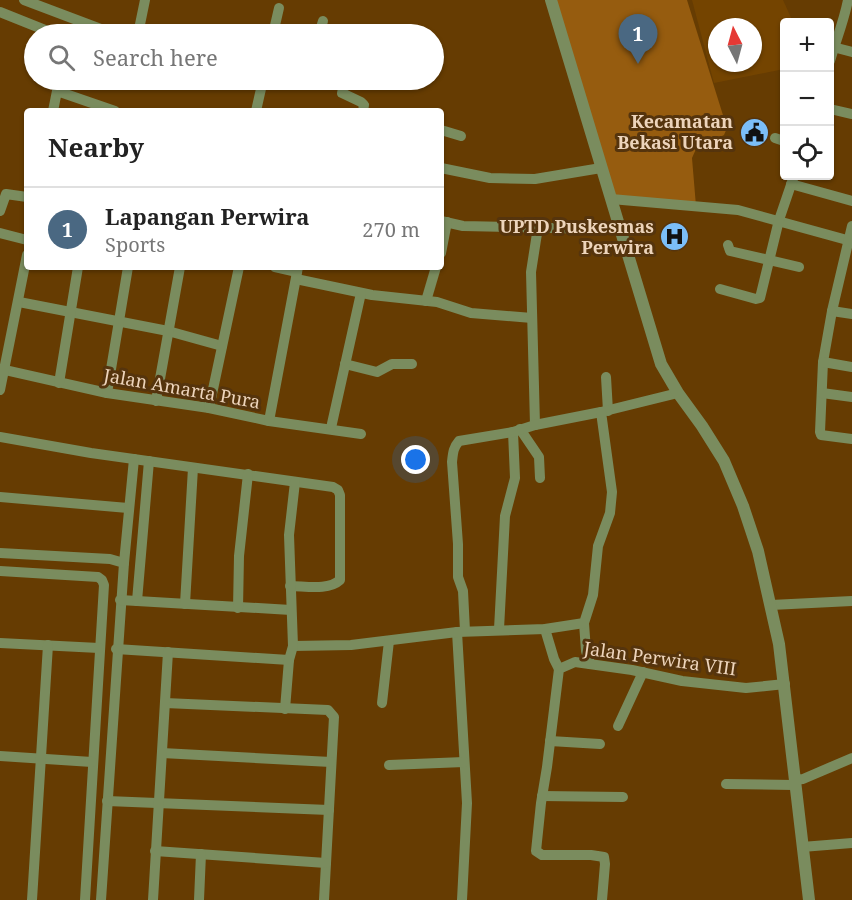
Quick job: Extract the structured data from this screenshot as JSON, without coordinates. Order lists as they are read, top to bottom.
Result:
{
  "streets": {
    "street": ["Jalan Amarta Pura", "Jalan Perwira VIII"]
  },
  "places": {
    "public building": ["Kecamatan Bekasi Utara"],
    "hospital": ["UPTD Puskesmas Perwira"]
  },
  "north": "top",
  "page": {
    "pins": "1",
    "map_buttons": ["+", "−"],
    "search": "Search here",
    "heading": "Nearby",
    "list": [
      {
        "mark": "1",
        "name": "Lapangan Perwira",
        "note": "Sports",
        "value": "270 m"
      }
    ]
  }
}
